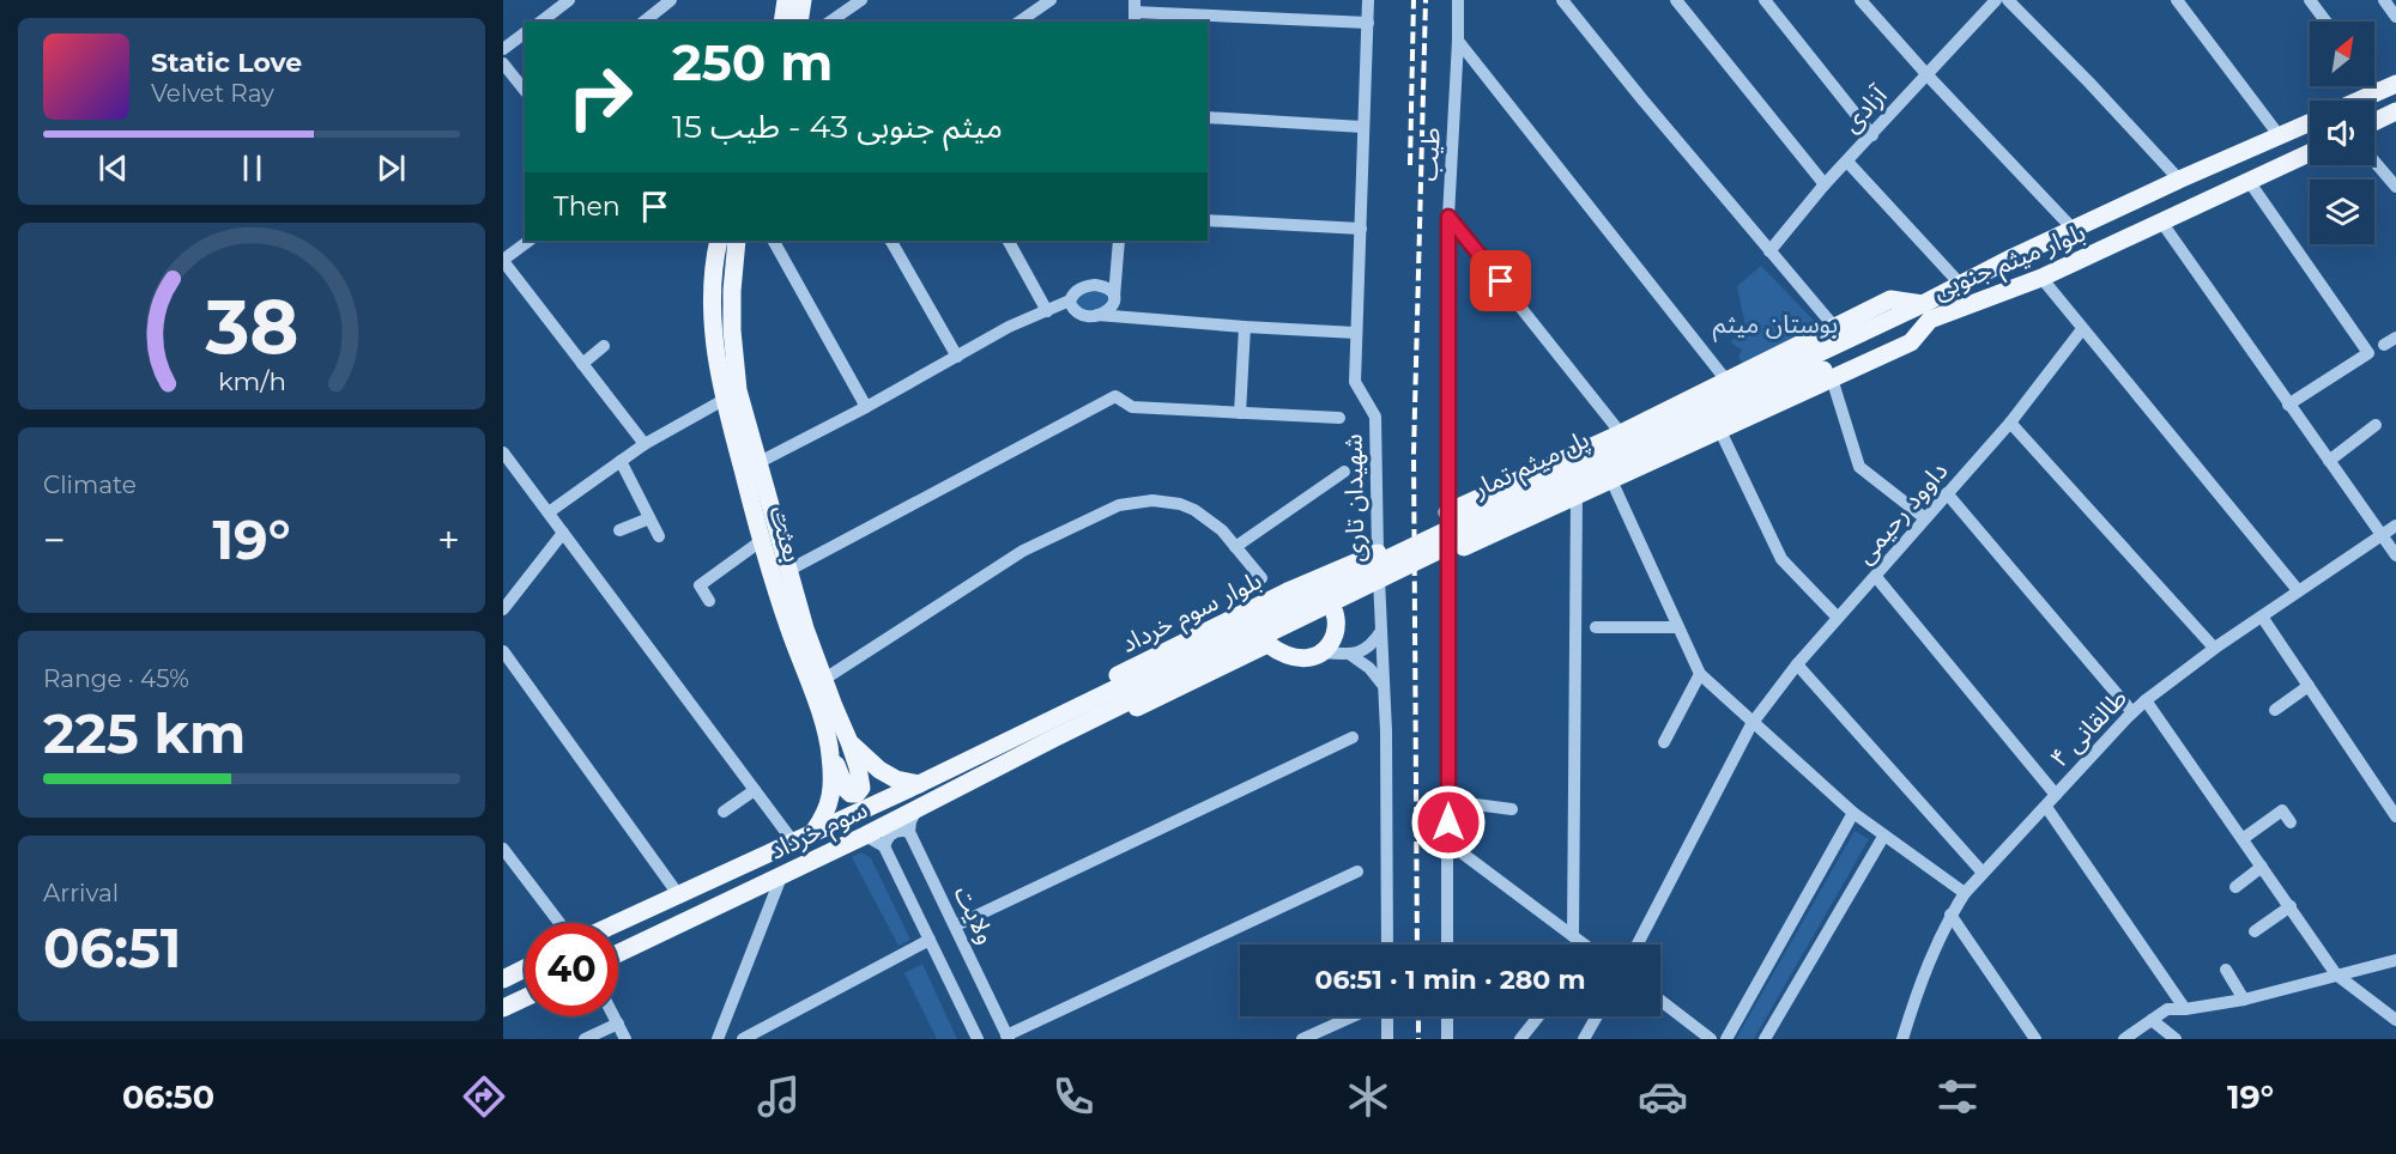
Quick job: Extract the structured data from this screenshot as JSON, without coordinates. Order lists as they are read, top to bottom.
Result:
{
  "streets": {
    "main road": [
      "بلوار میثم جنوبی",
      "پل میثم تمار",
      "بعثت",
      "بلوار سوم خرداد",
      "سوم خرداد"
    ],
    "street": [
      "آزادی",
      "طیب",
      "شهیدان تاری",
      "داوود رحیمی",
      "طالقانی ۴",
      "ولایت"
    ]
  },
  "crossings": [
    ["طیب", "بلوار میثم جنوبی"],
    ["بلوار میثم جنوبی", "پل میثم تمار"],
    ["پل میثم تمار", "بلوار سوم خرداد"],
    ["پل میثم تمار", "سوم خرداد"],
    ["شهیدان تاری", "بلوار سوم خرداد"],
    ["بعثت", "بلوار سوم خرداد"],
    ["بعثت", "سوم خرداد"],
    ["بلوار سوم خرداد", "سوم خرداد"]
  ],
  "parks": ["بوستان میثم"],
  "north": "top right",
  "page": {
    "turn": ["250 m", "میثم جنوبی 43 - طیب 15"],
    "song": ["Static Love", "Velvet Ray"],
    "then": "Then",
    "tile": [
      "Climate",
      ["Range · 45%", "225 km"],
      ["Arrival", "06:51"]
    ],
    "heat": ["−", "19°", "+"],
    "limit": "40",
    "trip": "06:51 · 1 min · 280 m",
    "tabs": ["06:50", "19°"],
    "gauge": ["38", "km/h"]
  }
}
